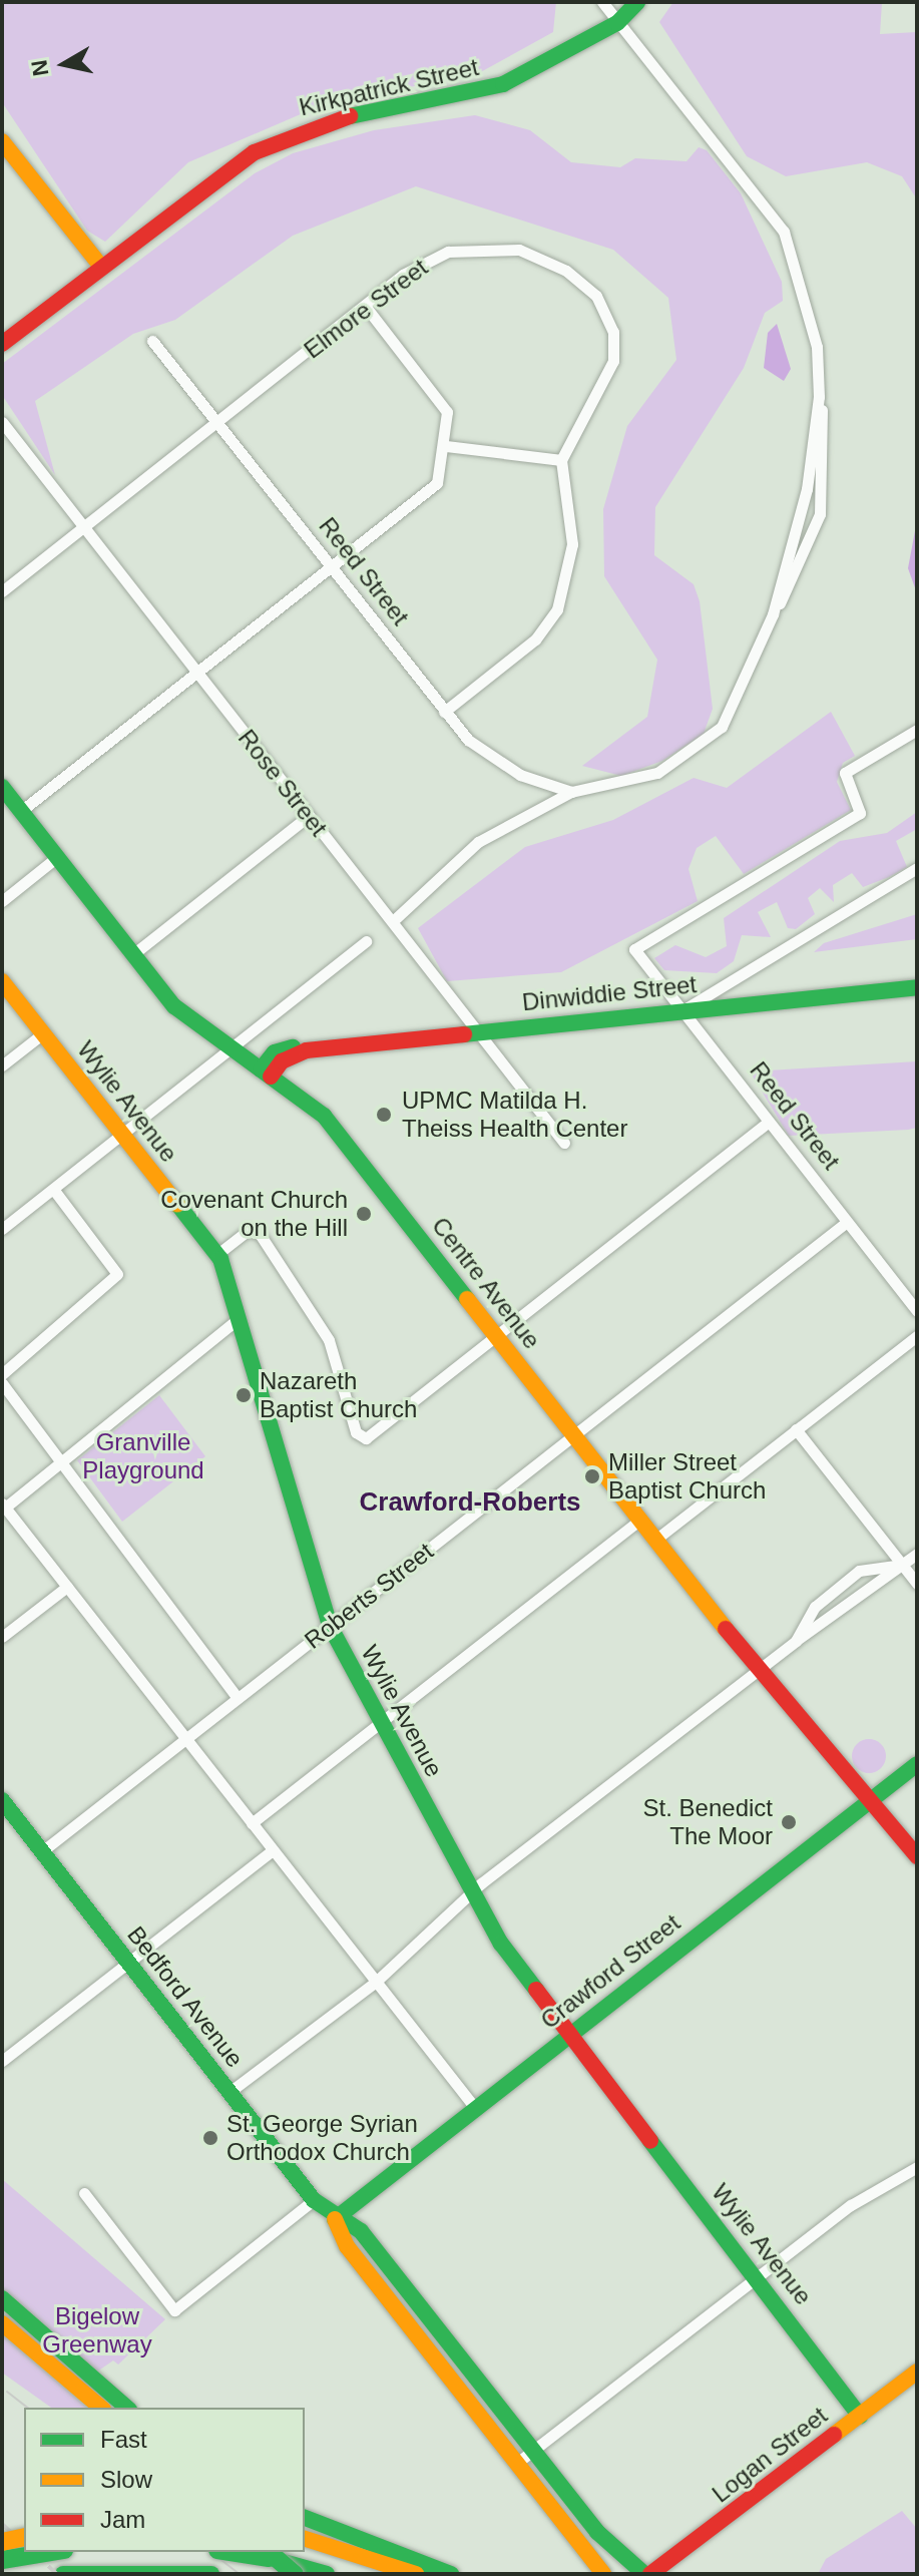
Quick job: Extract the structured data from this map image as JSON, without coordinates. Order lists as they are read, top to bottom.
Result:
{
  "streets": {
    "main road": [
      "Kirkpatrick Street",
      "Dinwiddie Street",
      "Wylie Avenue",
      "Centre Avenue",
      "Crawford Street",
      "Bedford Avenue",
      "Logan Street"
    ],
    "street": [
      "Elmore Street",
      "Reed Street",
      "Rose Street",
      "Roberts Street"
    ]
  },
  "crossings": [
    ["Elmore Street", "Reed Street"],
    ["Elmore Street", "Rose Street"],
    ["Reed Street", "Dinwiddie Street"],
    ["Reed Street", "Roberts Street"],
    ["Rose Street", "Dinwiddie Street"],
    ["Dinwiddie Street", "Centre Avenue"],
    ["Wylie Avenue", "Roberts Street"],
    ["Wylie Avenue", "Crawford Street"],
    ["Wylie Avenue", "Logan Street"],
    ["Centre Avenue", "Roberts Street"],
    ["Centre Avenue", "Crawford Street"],
    ["Roberts Street", "Bedford Avenue"],
    ["Crawford Street", "Bedford Avenue"]
  ],
  "districts": ["Crawford-Roberts"],
  "parks": ["Granville Playground", "Bigelow Greenway"],
  "places": [
    "UPMC Matilda H. Theiss Health Center",
    "Covenant Church on the Hill",
    "Nazareth Baptist Church",
    "Miller Street Baptist Church",
    "St. Benedict The Moor",
    "St. George Syrian Orthodox Church"
  ],
  "legend": ["Fast", "Slow", "Jam"],
  "north": "left"
}
